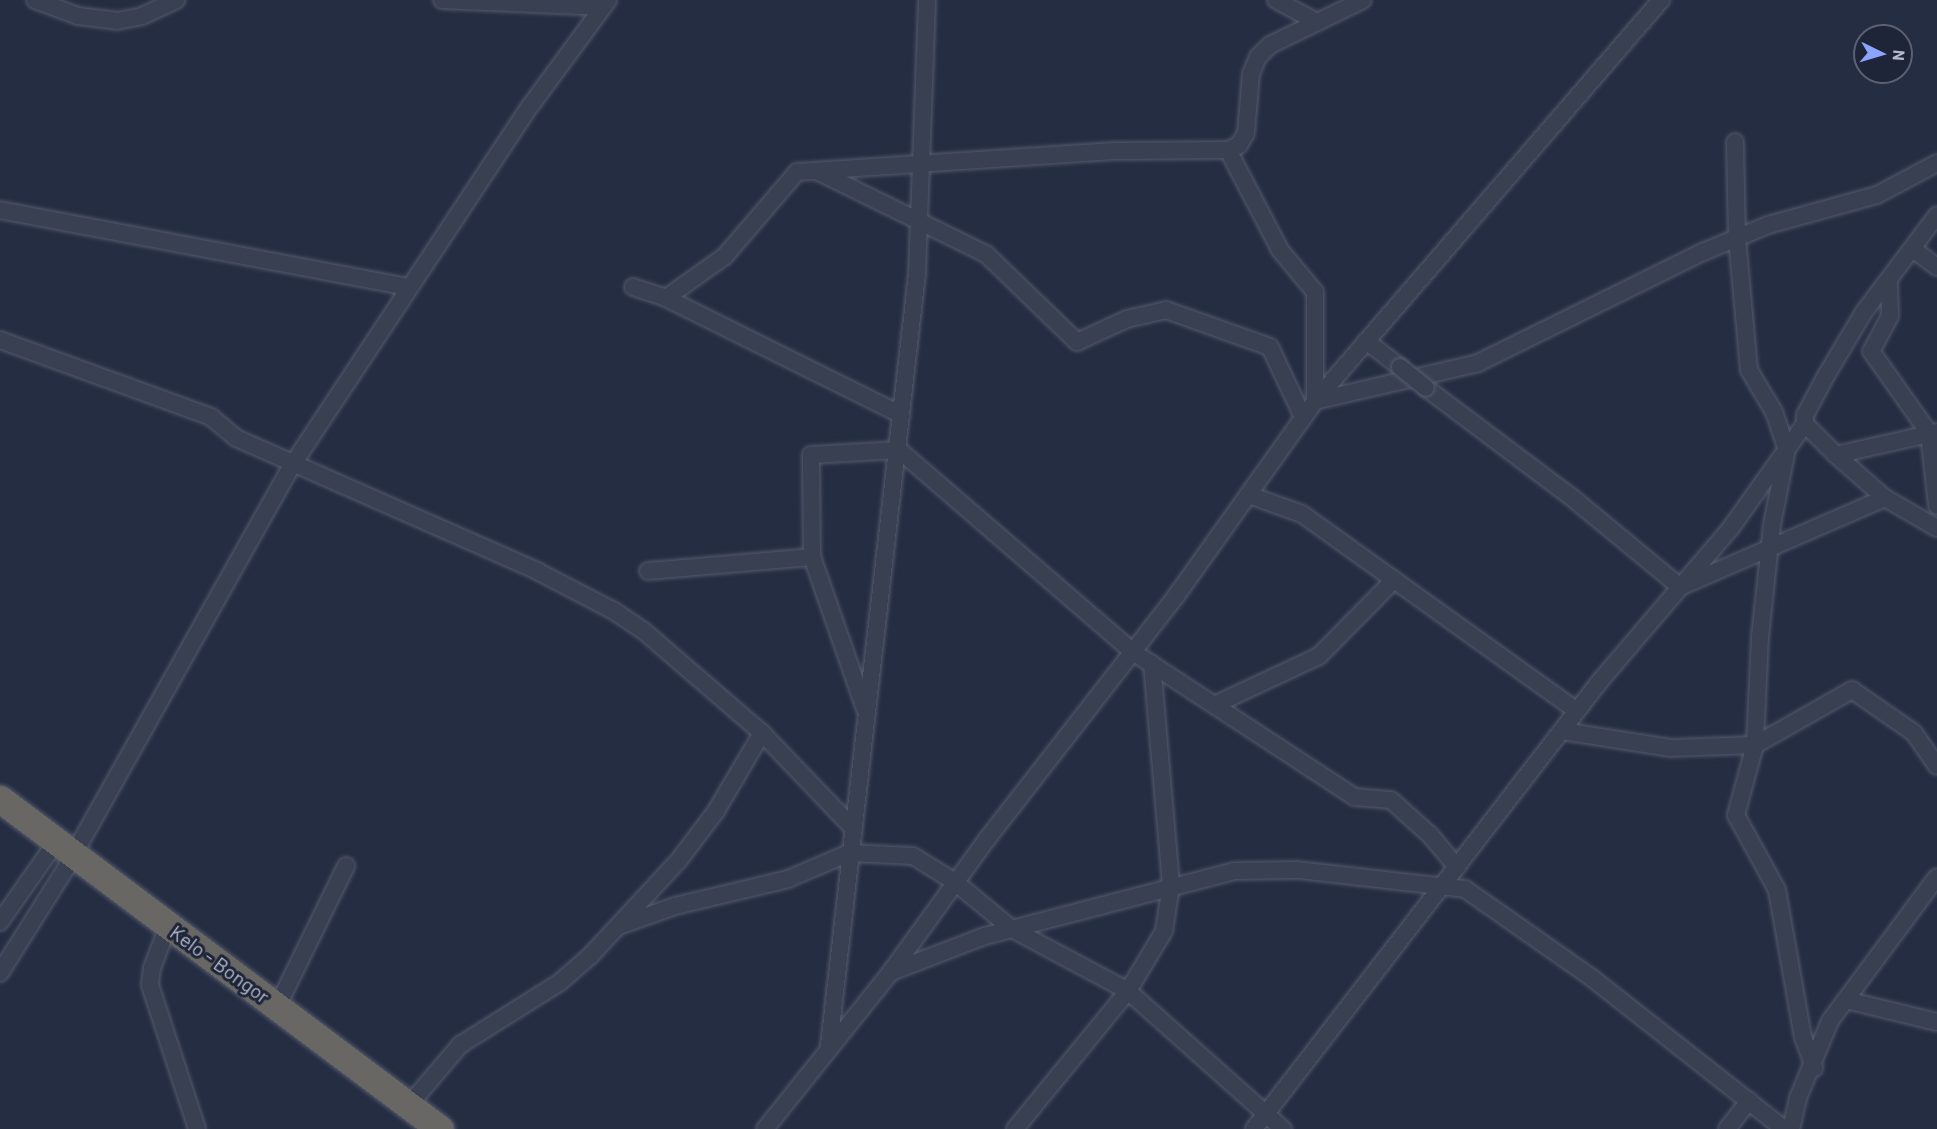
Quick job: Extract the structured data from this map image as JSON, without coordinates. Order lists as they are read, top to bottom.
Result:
{
  "streets": {
    "highway": ["Kelo - Bongor"]
  },
  "north": "right"
}
